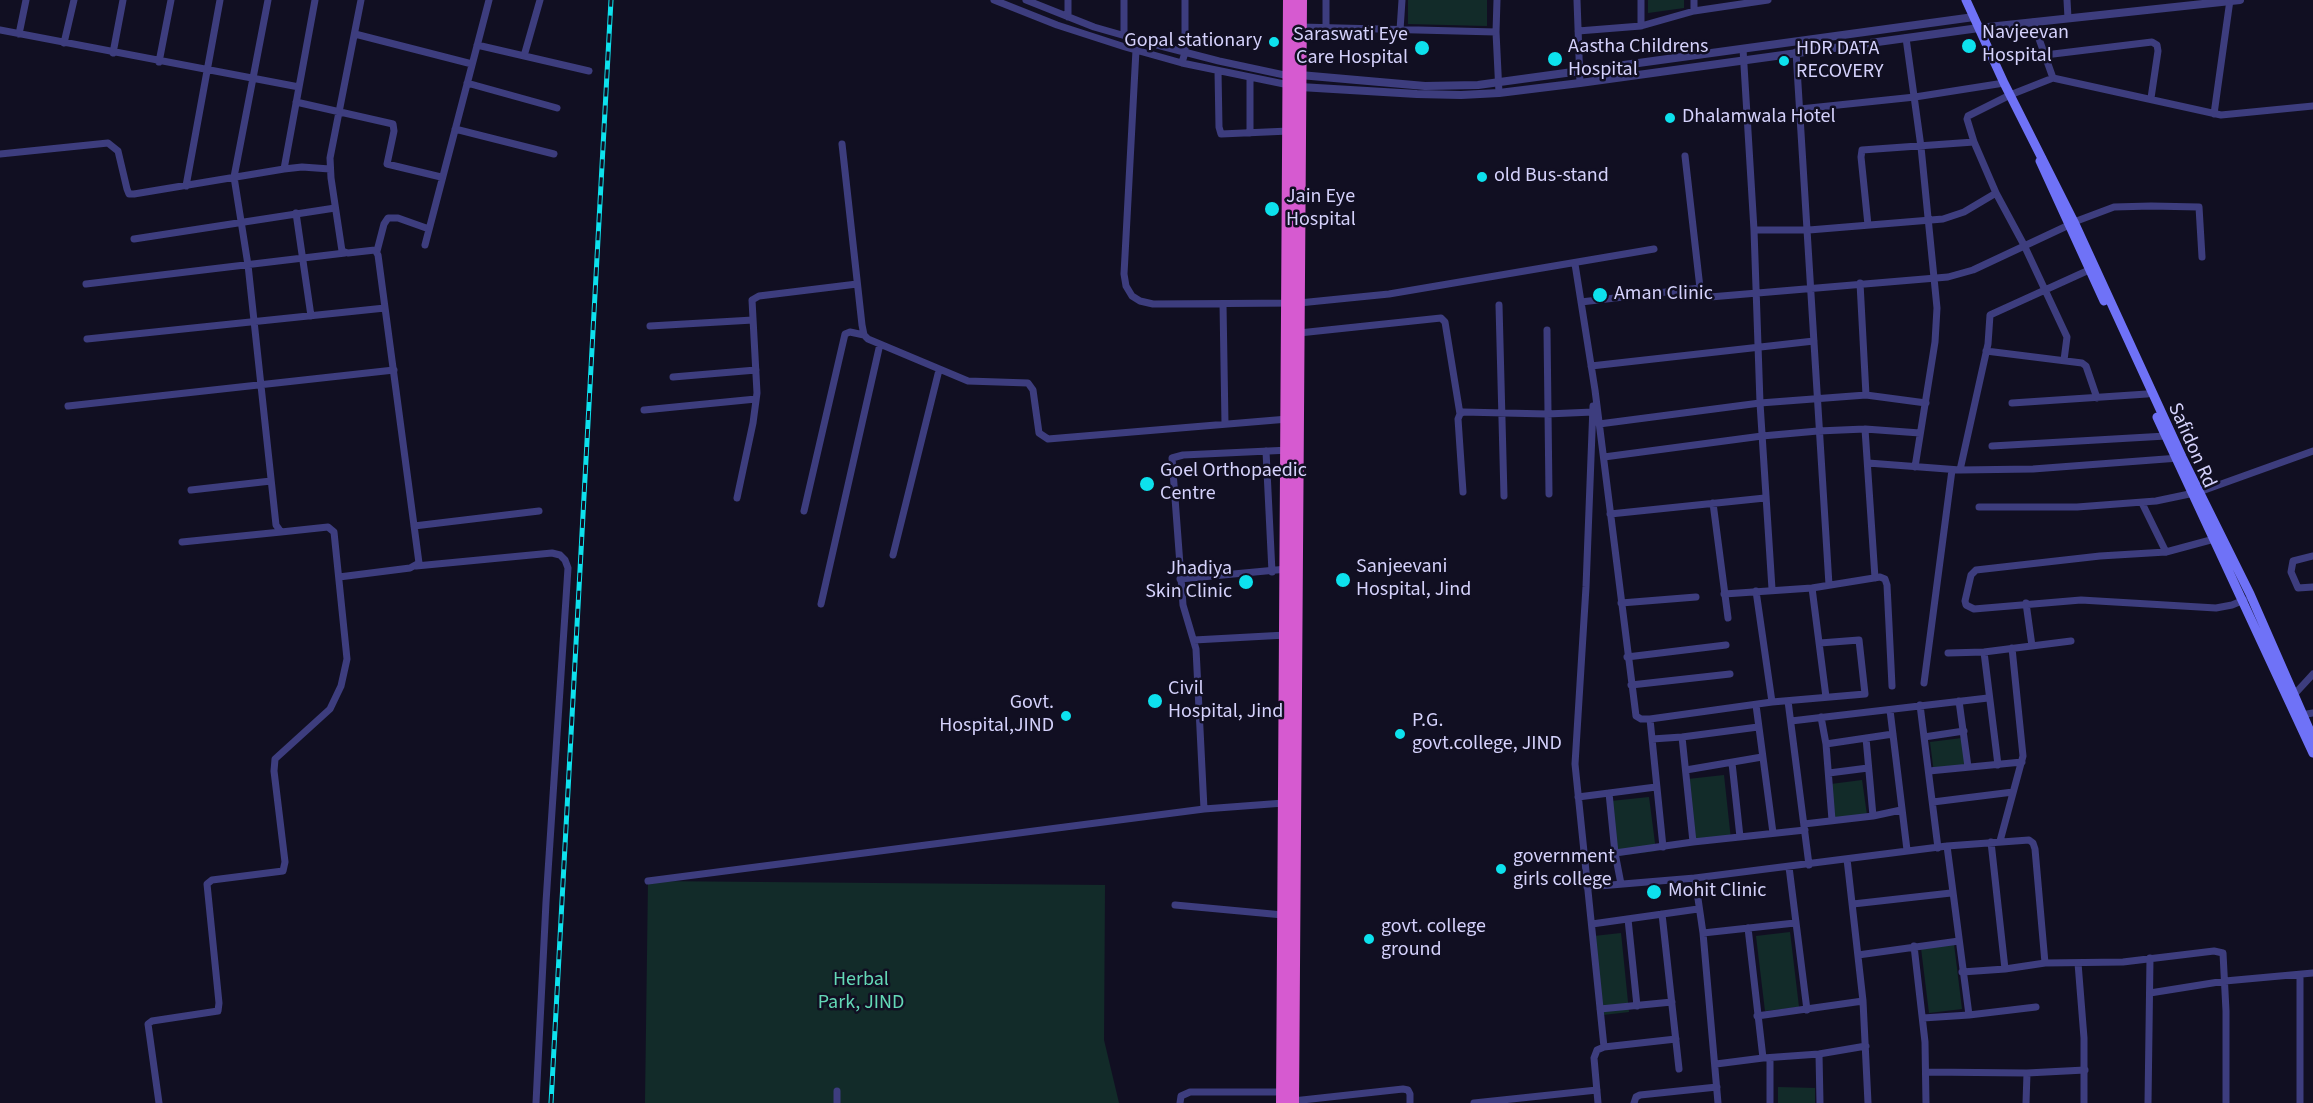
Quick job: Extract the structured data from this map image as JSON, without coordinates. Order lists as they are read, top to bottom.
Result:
{
  "streets": {
    "main road": ["Safidon Rd"]
  },
  "parks": ["Herbal Park, JIND"],
  "places": [
    "Gopal stationary",
    "Navjeevan Hospital",
    "Saraswati Eye Care Hospital",
    "Aastha Childrens Hospital",
    "HDR DATA RECOVERY",
    "Dhalamwala Hotel",
    "old Bus-stand",
    "Jain Eye Hospital",
    "Aman Clinic",
    "Goel Orthopaedic Centre",
    "Sanjeevani Hospital, Jind",
    "Jhadiya Skin Clinic",
    "Civil Hospital, Jind",
    "Govt. Hospital,JIND",
    "P.G. govt.college, JIND",
    "government girls college",
    "Mohit Clinic",
    "govt. college ground"
  ]
}
